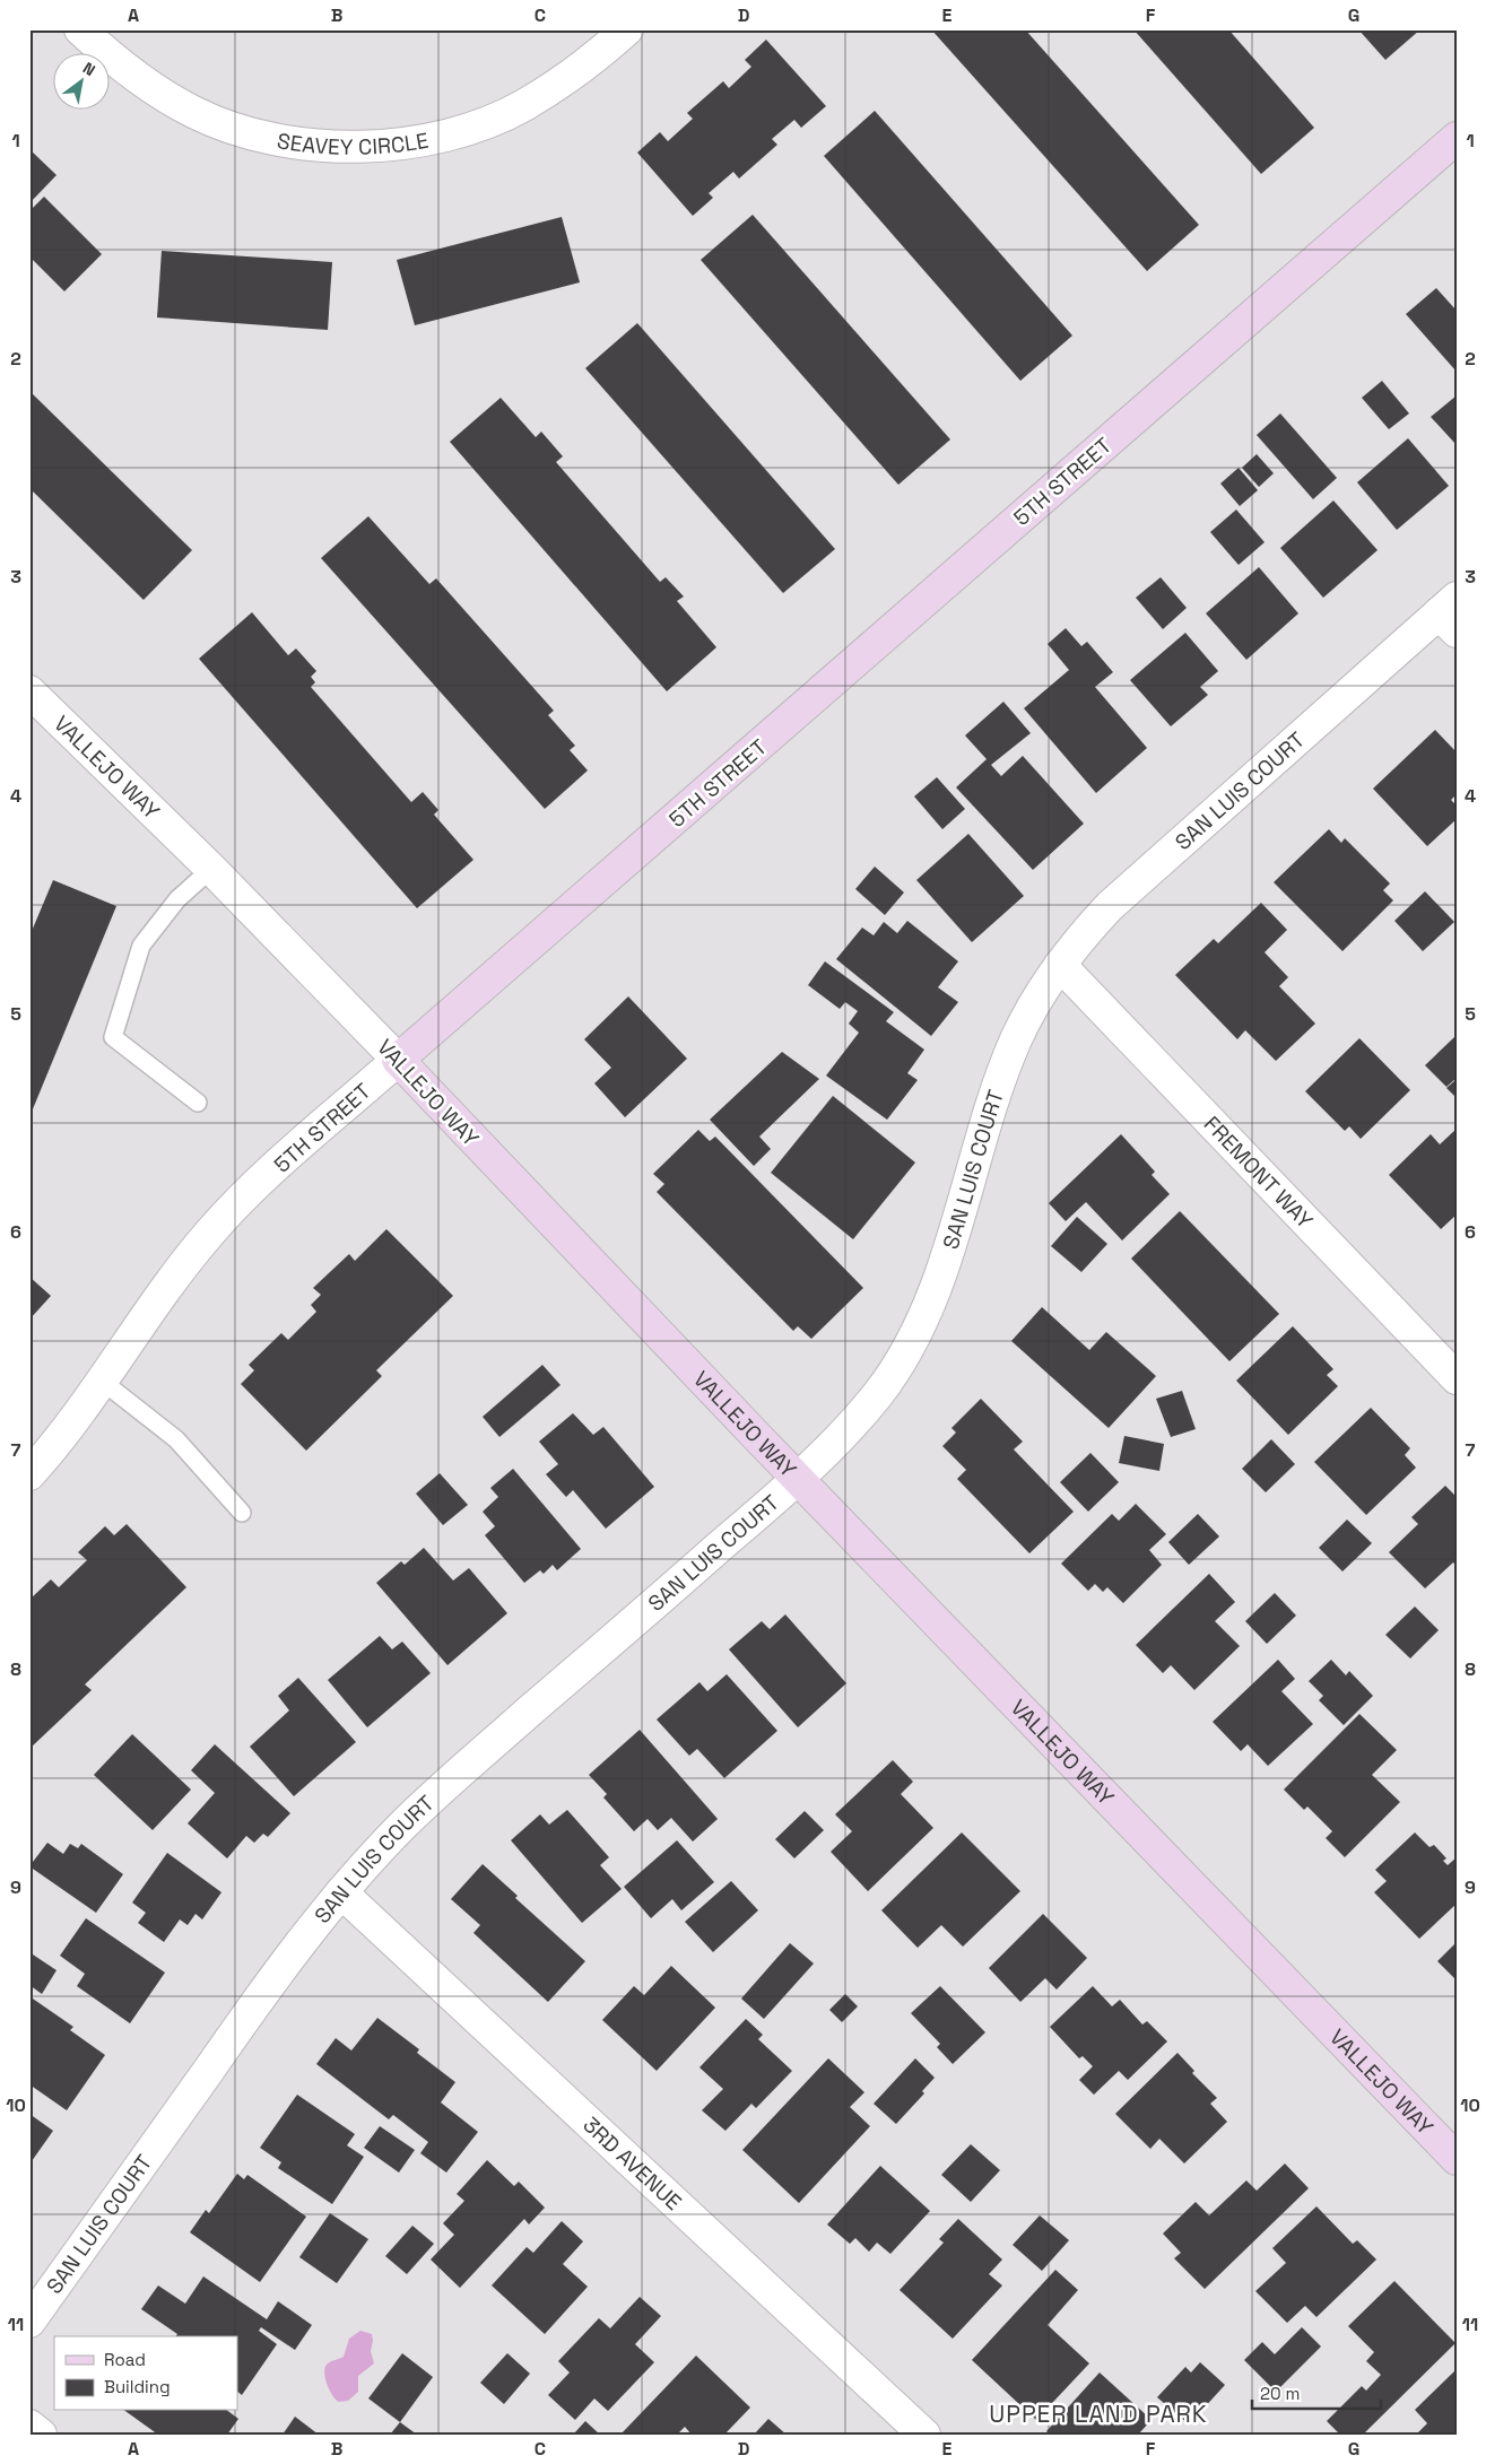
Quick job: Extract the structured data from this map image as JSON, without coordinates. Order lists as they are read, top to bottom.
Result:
{
  "streets": {
    "street": [
      "SEAVEY CIRCLE",
      "5TH STREET",
      "VALLEJO WAY",
      "SAN LUIS COURT",
      "FREMONT WAY",
      "3RD AVENUE"
    ]
  },
  "crossings": [
    ["5TH STREET", "VALLEJO WAY"],
    ["VALLEJO WAY", "SAN LUIS COURT"],
    ["SAN LUIS COURT", "FREMONT WAY"],
    ["SAN LUIS COURT", "3RD AVENUE"]
  ],
  "districts": ["UPPER LAND PARK"],
  "legend": ["Road", "Building"],
  "scale_bar": "20 m",
  "north": "top right",
  "grid": {
    "columns": [
      "A",
      "B",
      "C",
      "D",
      "E",
      "F",
      "G"
    ],
    "rows": [
      "1",
      "2",
      "3",
      "4",
      "5",
      "6",
      "7",
      "8",
      "9",
      "10",
      "11"
    ]
  }
}
